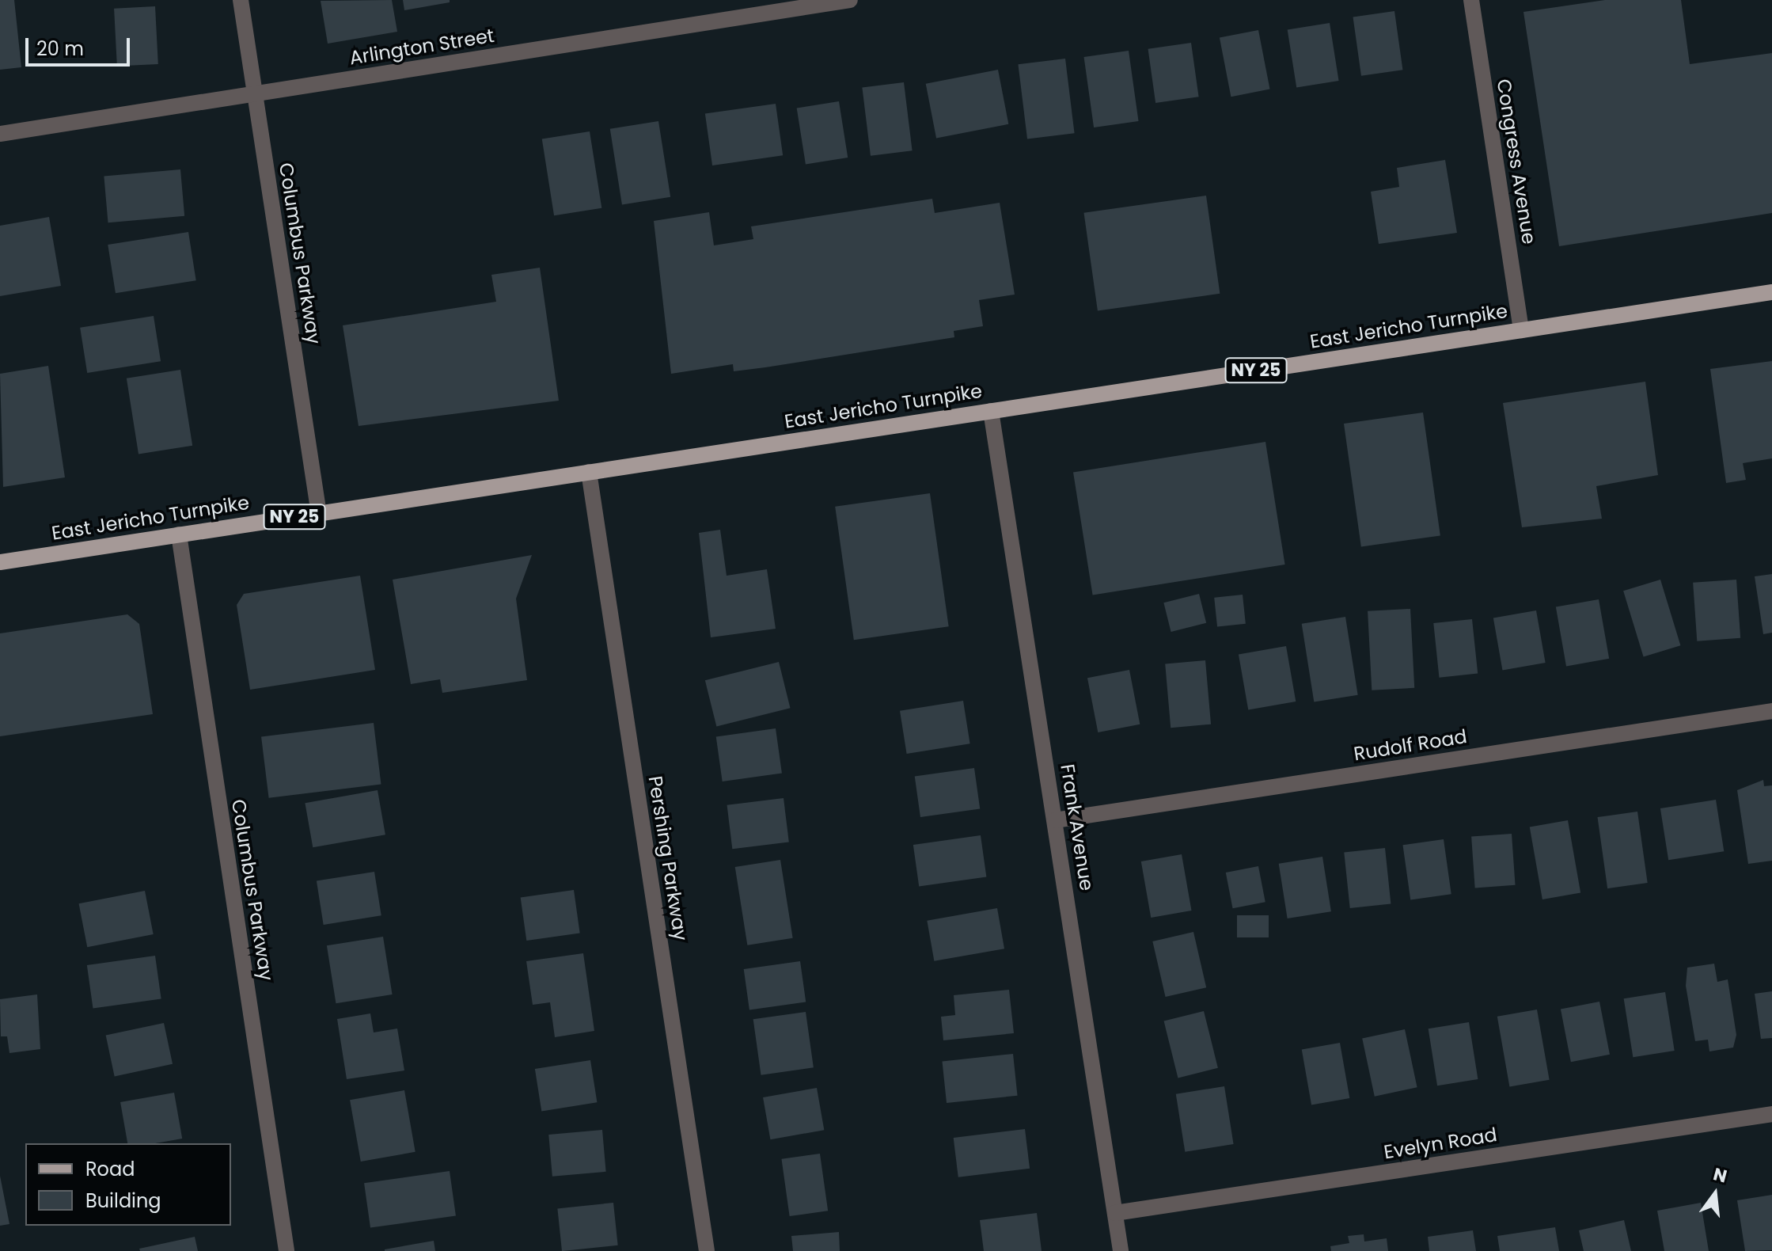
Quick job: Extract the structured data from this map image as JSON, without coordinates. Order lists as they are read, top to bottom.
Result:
{
  "streets": {
    "main road": ["East Jericho Turnpike", "NY 25"],
    "street": [
      "Arlington Street",
      "Congress Avenue",
      "Columbus Parkway",
      "Rudolf Road",
      "Frank Avenue",
      "Pershing Parkway",
      "Evelyn Road"
    ]
  },
  "crossings": [
    ["Arlington Street", "Columbus Parkway"],
    ["Congress Avenue", "East Jericho Turnpike"],
    ["Columbus Parkway", "East Jericho Turnpike"],
    ["East Jericho Turnpike", "Frank Avenue"],
    ["East Jericho Turnpike", "Pershing Parkway"],
    ["Rudolf Road", "Frank Avenue"],
    ["Frank Avenue", "Evelyn Road"]
  ],
  "legend": ["Road", "Building"],
  "scale_bar": "20 m",
  "north": "top"
}
